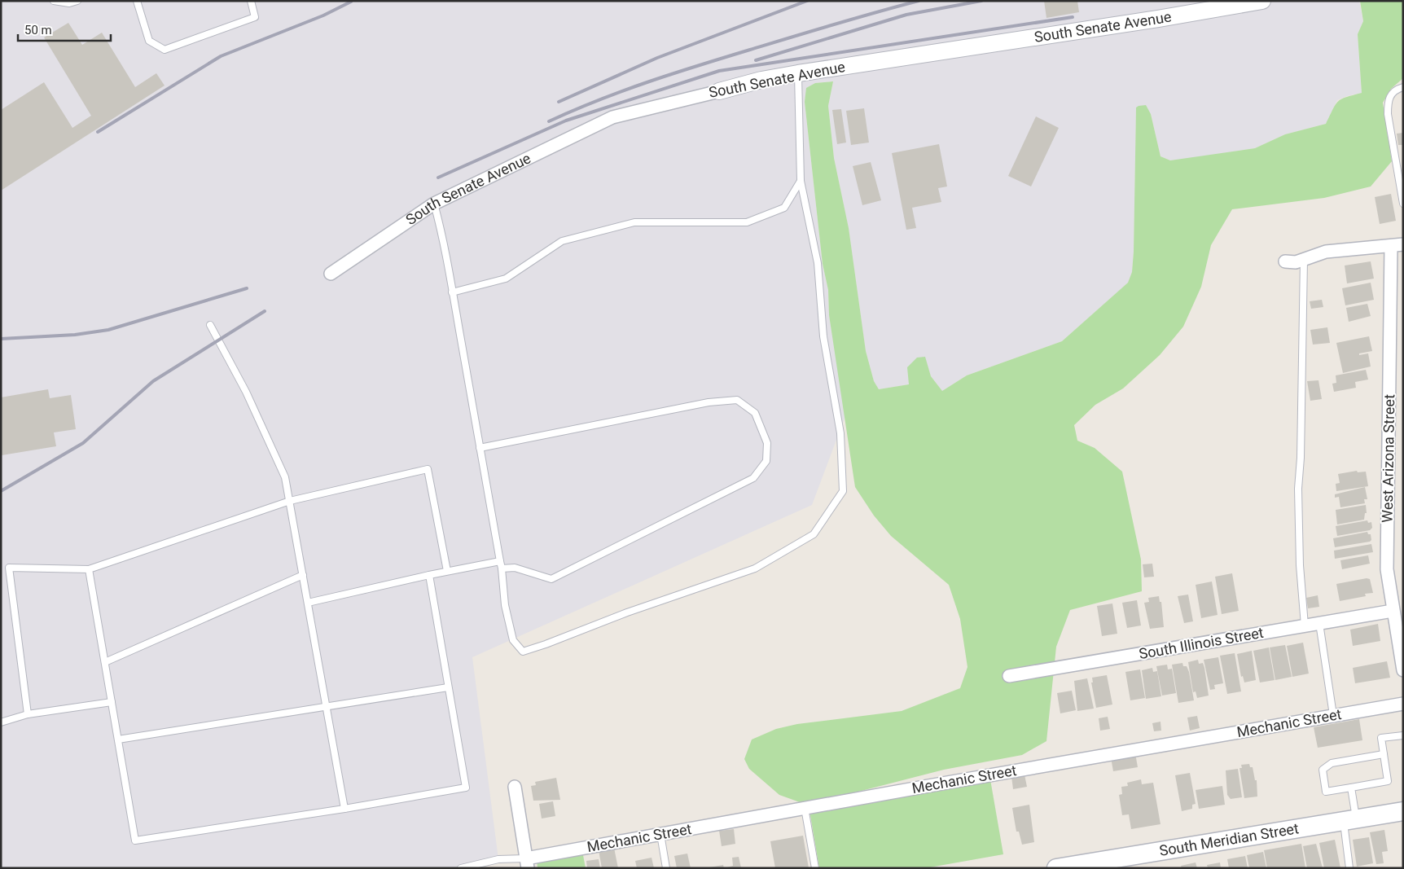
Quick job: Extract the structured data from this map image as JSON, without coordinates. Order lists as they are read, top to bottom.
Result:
{
  "streets": {
    "main road": ["South Meridian Street"],
    "street": [
      "South Senate Avenue",
      "West Arizona Street",
      "South Illinois Street",
      "Mechanic Street"
    ]
  },
  "crossings": [
    ["West Arizona Street", "South Illinois Street"]
  ],
  "scale_bar": "50 m"
}
